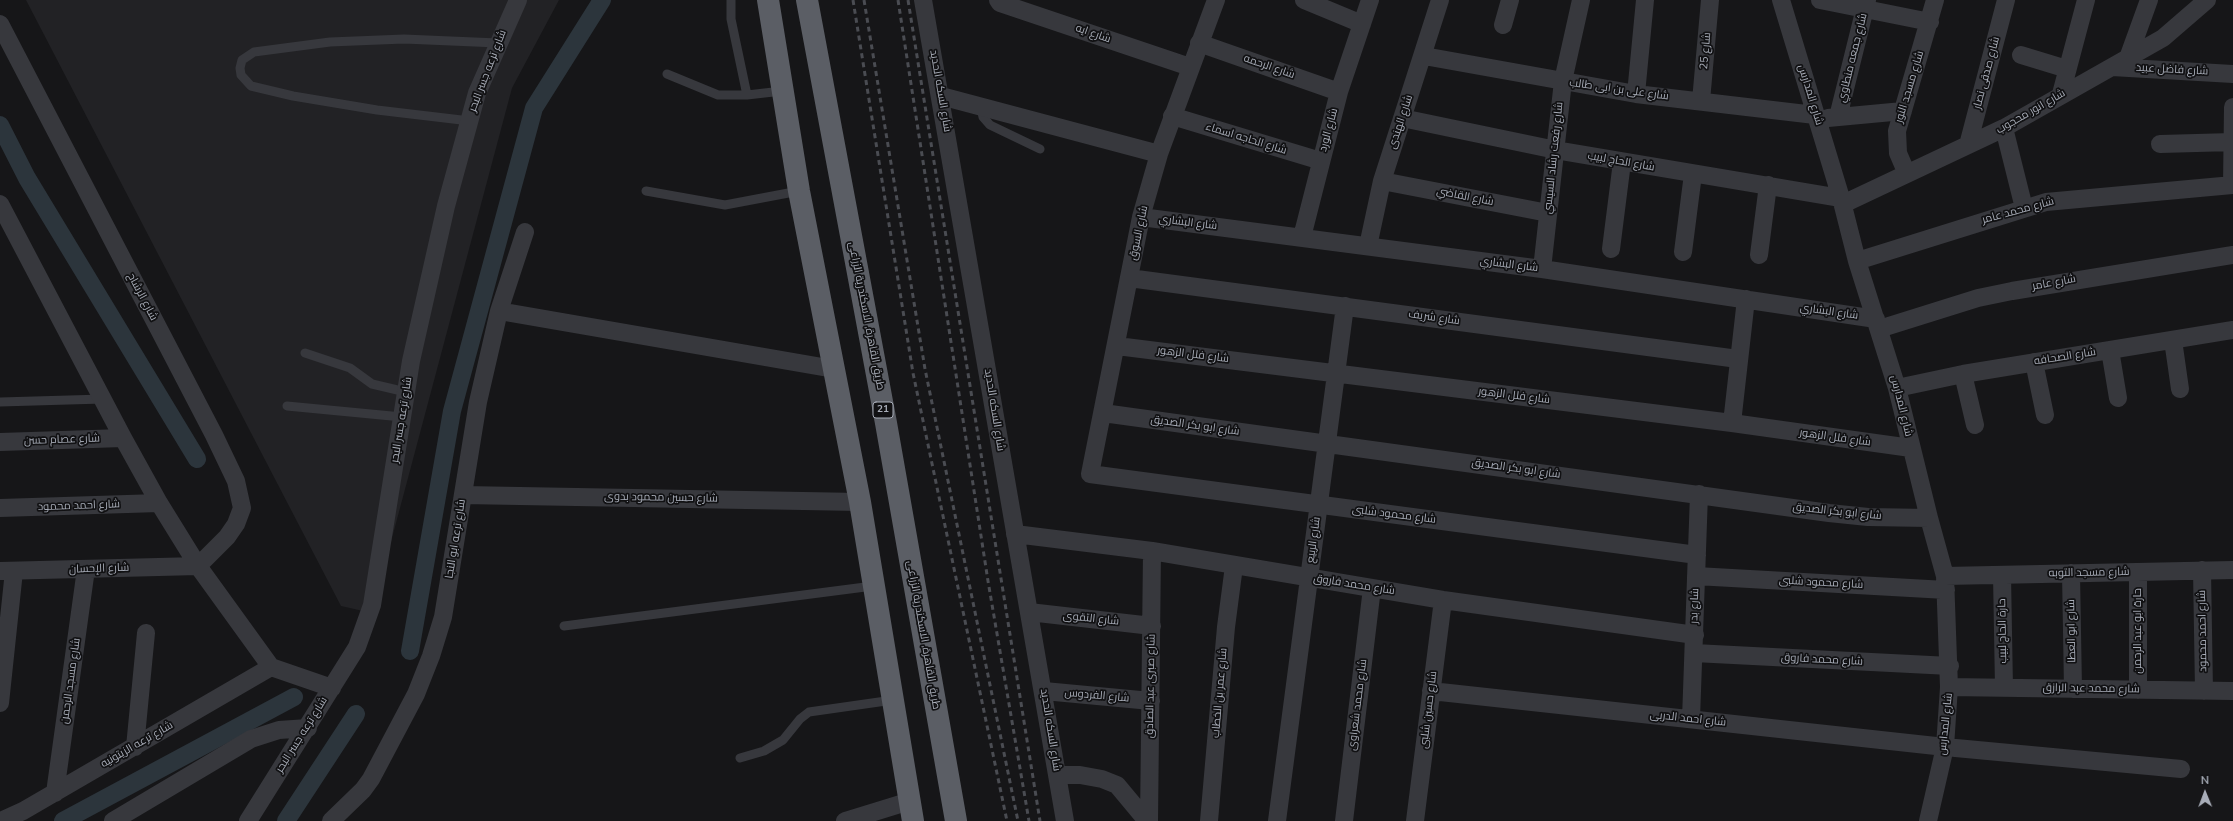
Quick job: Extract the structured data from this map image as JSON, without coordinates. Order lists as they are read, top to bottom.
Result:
{
  "streets": {
    "highway": ["طريق القاهرة, الاسكندرية الزراعى", "21"],
    "street": [
      "شارع ايه",
      "شارع 25",
      "شارع جمعه منطاوي",
      "شارع الرحمه",
      "شارع فاضل عبيد",
      "شارع ترعه جسر البحر",
      "شارع صدقى نصار",
      "شارع مسجد النور",
      "شارع على بن ابى طالب",
      "شارع السكه الحديد",
      "شارع المدارس",
      "شارع انور محجوب",
      "شارع الهندى",
      "شارع الورد",
      "شارع الحاجه اسماء",
      "شارع رفعت رشاد السيسي",
      "شارع الحاج لبيب",
      "شارع القاضي",
      "شارع محمد عامر",
      "شارع البشاري",
      "شارع السوق",
      "شارع عامر",
      "شارع الرشاح",
      "شارع شريف",
      "شارع فلل الزهور",
      "شارع الصحافه",
      "شارع ابو بكر الصديق",
      "شارع عصام حسن",
      "شارع حسين محمود بدوى",
      "شارع احمد محمود",
      "شارع محمود شلبى",
      "شارع ترعه ابو النجا",
      "شارع الربيع",
      "شارع الإحسان",
      "شارع مسجد التوبه",
      "شارع محمد فاروق",
      "شارع بدر",
      "شارع التقوى",
      "حارة الحاج لبيب",
      "شارع ابو العطا",
      "حارة ابو عبد الرحمن",
      "شارع مسجد الرحمن",
      "شارع صبرى عبد الصادق",
      "شارع محمد عبد الرازق",
      "شارع عمر بن الخطاب",
      "شارع الفردوس",
      "شارع محمد شعراوى",
      "شارع حسين شلبى",
      "شارع احمد الدربى",
      "شارع ترعه الزيتونيه"
    ]
  },
  "crossings": [
    ["شارع ايه", "شارع السوق"],
    ["شارع 25", "شارع على بن ابى طالب"],
    ["شارع جمعه منطاوي", "شارع على بن ابى طالب"],
    ["شارع الرحمه", "شارع الورد"],
    ["شارع الرحمه", "شارع السوق"],
    ["شارع فاضل عبيد", "شارع انور محجوب"],
    ["شارع صدقى نصار", "شارع انور محجوب"],
    ["شارع مسجد النور", "شارع على بن ابى طالب"],
    ["شارع مسجد النور", "شارع انور محجوب"],
    ["شارع على بن ابى طالب", "شارع المدارس"],
    ["شارع على بن ابى طالب", "شارع الهندى"],
    ["شارع على بن ابى طالب", "شارع رفعت رشاد السيسي"],
    ["شارع السكه الحديد", "شارع محمد فاروق"],
    ["شارع السكه الحديد", "شارع التقوى"],
    ["شارع السكه الحديد", "شارع الفردوس"],
    ["شارع المدارس", "شارع انور محجوب"],
    ["شارع المدارس", "شارع الحاج لبيب"],
    ["شارع المدارس", "شارع محمد عامر"],
    ["شارع المدارس", "شارع البشاري"],
    ["شارع المدارس", "شارع عامر"],
    ["شارع المدارس", "شارع فلل الزهور"],
    ["شارع المدارس", "شارع الصحافه"],
    ["شارع المدارس", "شارع ابو بكر الصديق"],
    ["شارع المدارس", "شارع محمود شلبى"],
    ["شارع المدارس", "شارع مسجد التوبه"],
    ["شارع المدارس", "شارع محمد فاروق"],
    ["شارع المدارس", "شارع محمد عبد الرازق"],
    ["شارع المدارس", "شارع احمد الدربى"],
    ["شارع انور محجوب", "شارع الحاج لبيب"],
    ["شارع الهندى", "شارع الحاج لبيب"],
    ["شارع الهندى", "شارع القاضي"],
    ["شارع الهندى", "شارع البشاري"],
    ["شارع الورد", "شارع الحاجه اسماء"],
    ["شارع الورد", "شارع البشاري"],
    ["شارع الحاجه اسماء", "شارع السوق"],
    ["شارع رفعت رشاد السيسي", "شارع الحاج لبيب"],
    ["شارع رفعت رشاد السيسي", "شارع القاضي"],
    ["شارع رفعت رشاد السيسي", "شارع البشاري"],
    ["شارع البشاري", "شارع السوق"],
    ["شارع البشاري", "شارع عامر"],
    ["شارع السوق", "شارع شريف"],
    ["شارع السوق", "شارع فلل الزهور"],
    ["شارع السوق", "شارع ابو بكر الصديق"],
    ["شارع السوق", "شارع محمود شلبى"],
    ["شارع الرشاح", "شارع الإحسان"],
    ["شارع شريف", "شارع الربيع"],
    ["شارع فلل الزهور", "شارع الربيع"],
    ["شارع ابو بكر الصديق", "شارع الربيع"],
    ["شارع ابو بكر الصديق", "شارع بدر"],
    ["شارع حسين محمود بدوى", "شارع ترعه ابو النجا"],
    ["شارع احمد محمود", "شارع مسجد التوبه"],
    ["شارع احمد محمود", "شارع محمد عبد الرازق"],
    ["شارع محمود شلبى", "شارع الربيع"],
    ["شارع محمود شلبى", "شارع مسجد التوبه"],
    ["شارع محمود شلبى", "شارع بدر"],
    ["شارع الربيع", "شارع محمد فاروق"],
    ["شارع الإحسان", "شارع مسجد الرحمن"],
    ["شارع مسجد التوبه", "حارة الحاج لبيب"],
    ["شارع مسجد التوبه", "شارع ابو العطا"],
    ["شارع مسجد التوبه", "حارة ابو عبد الرحمن"],
    ["شارع محمد فاروق", "شارع بدر"],
    ["شارع محمد فاروق", "شارع صبرى عبد الصادق"],
    ["شارع محمد فاروق", "شارع عمر بن الخطاب"],
    ["شارع محمد فاروق", "شارع محمد شعراوى"],
    ["شارع محمد فاروق", "شارع حسين شلبى"],
    ["شارع بدر", "شارع احمد الدربى"],
    ["شارع التقوى", "شارع صبرى عبد الصادق"],
    ["حارة الحاج لبيب", "شارع محمد عبد الرازق"],
    ["شارع ابو العطا", "شارع محمد عبد الرازق"],
    ["حارة ابو عبد الرحمن", "شارع محمد عبد الرازق"],
    ["شارع مسجد الرحمن", "شارع ترعه الزيتونيه"],
    ["شارع صبرى عبد الصادق", "شارع الفردوس"],
    ["شارع حسين شلبى", "شارع احمد الدربى"]
  ],
  "north": "top"
}
